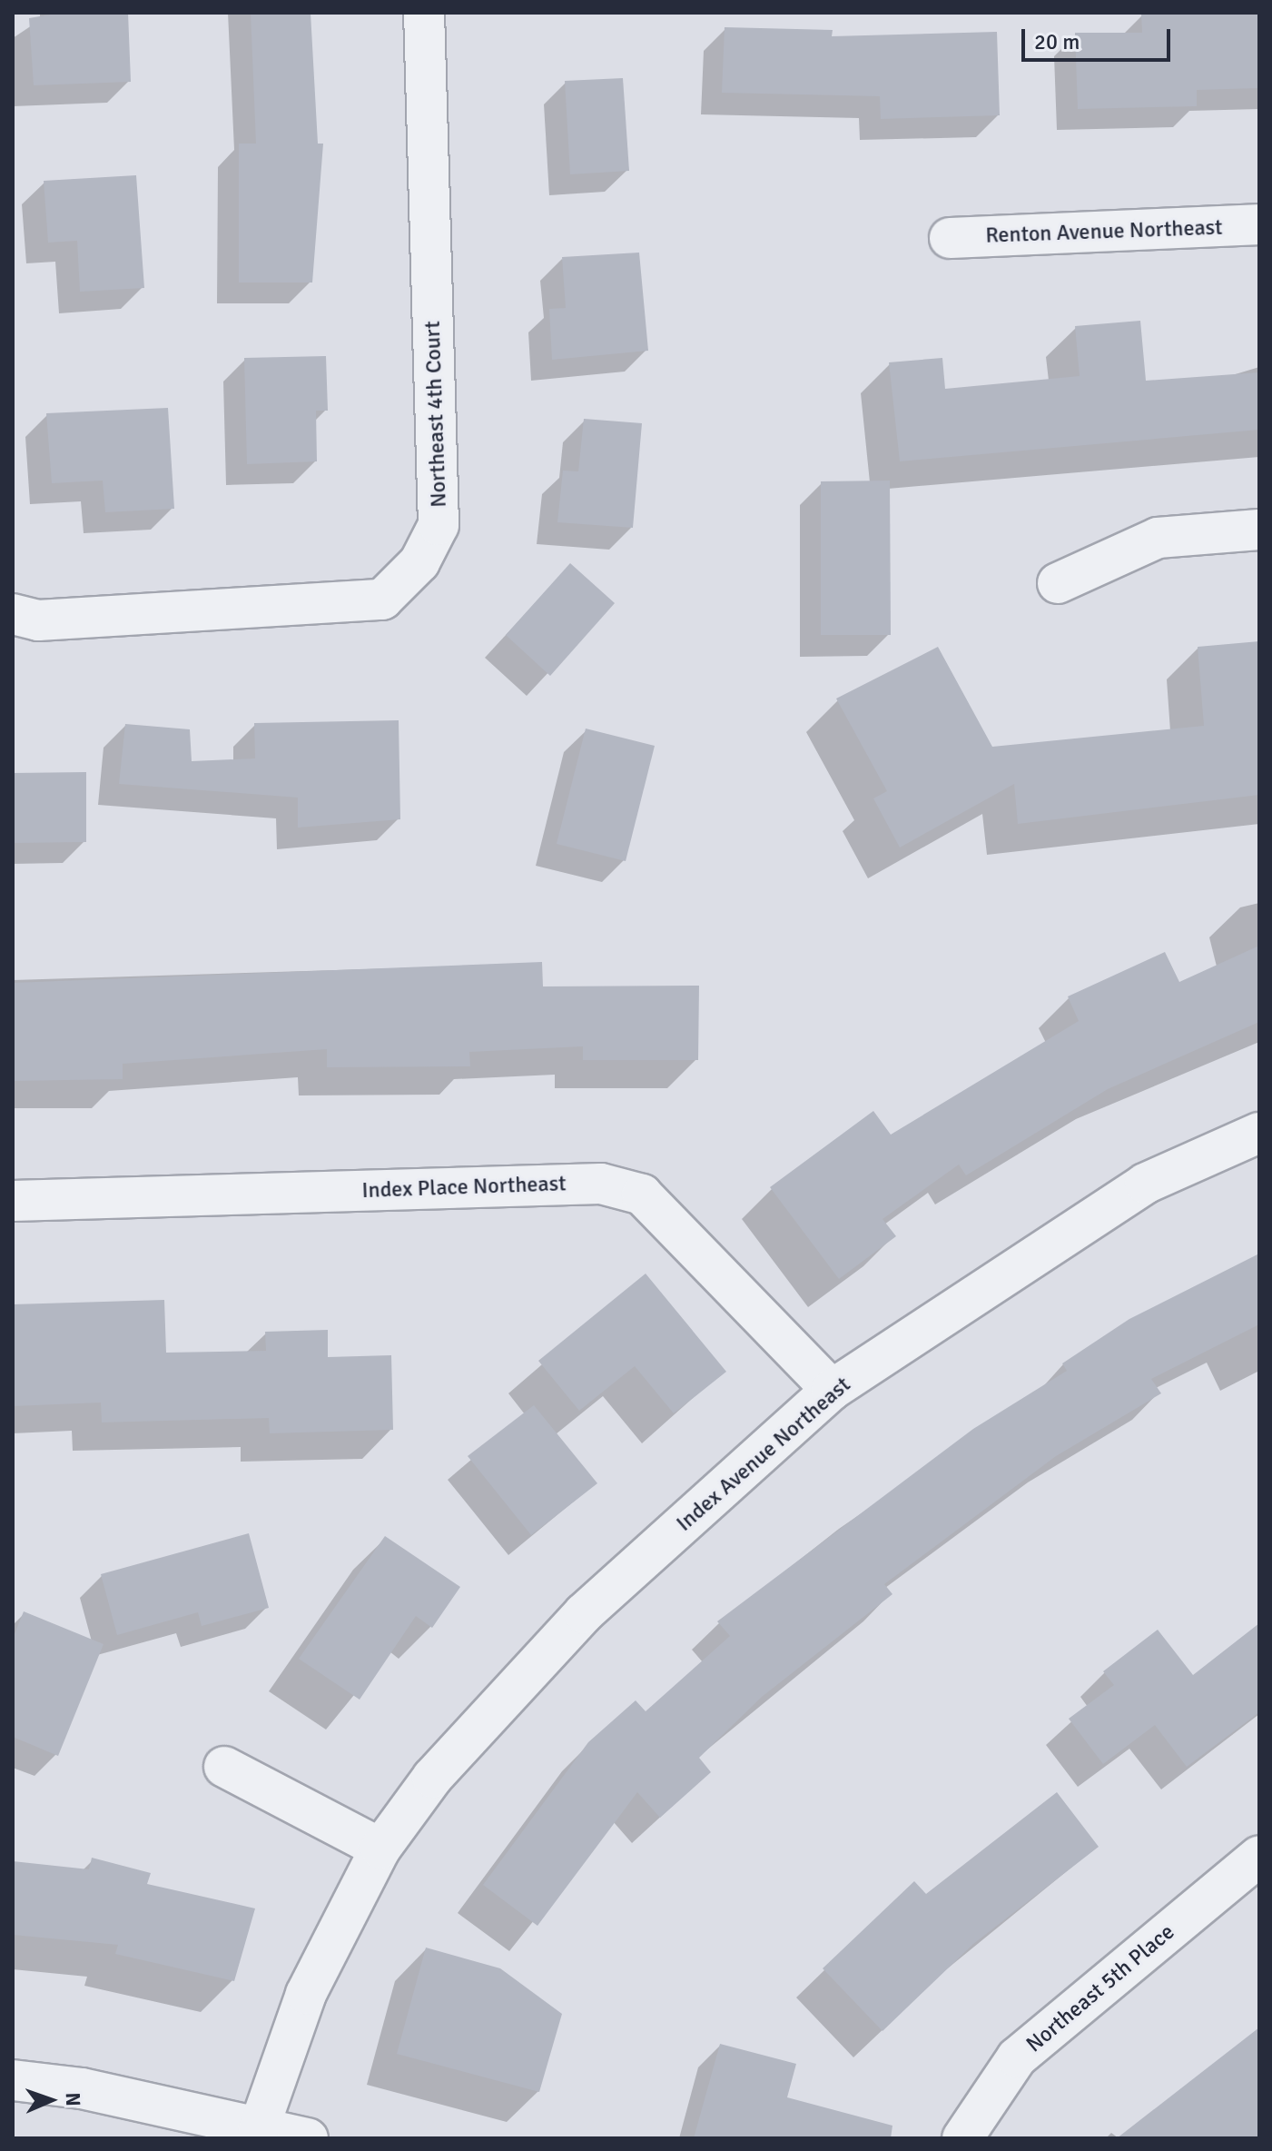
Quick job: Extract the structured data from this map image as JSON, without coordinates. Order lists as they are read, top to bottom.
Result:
{
  "streets": {
    "street": [
      "Renton Avenue Northeast",
      "Northeast 4th Court",
      "Index Place Northeast",
      "Index Avenue Northeast",
      "Northeast 5th Place"
    ]
  },
  "crossings": [
    ["Index Place Northeast", "Index Avenue Northeast"]
  ],
  "scale_bar": "20 m",
  "north": "right"
}
